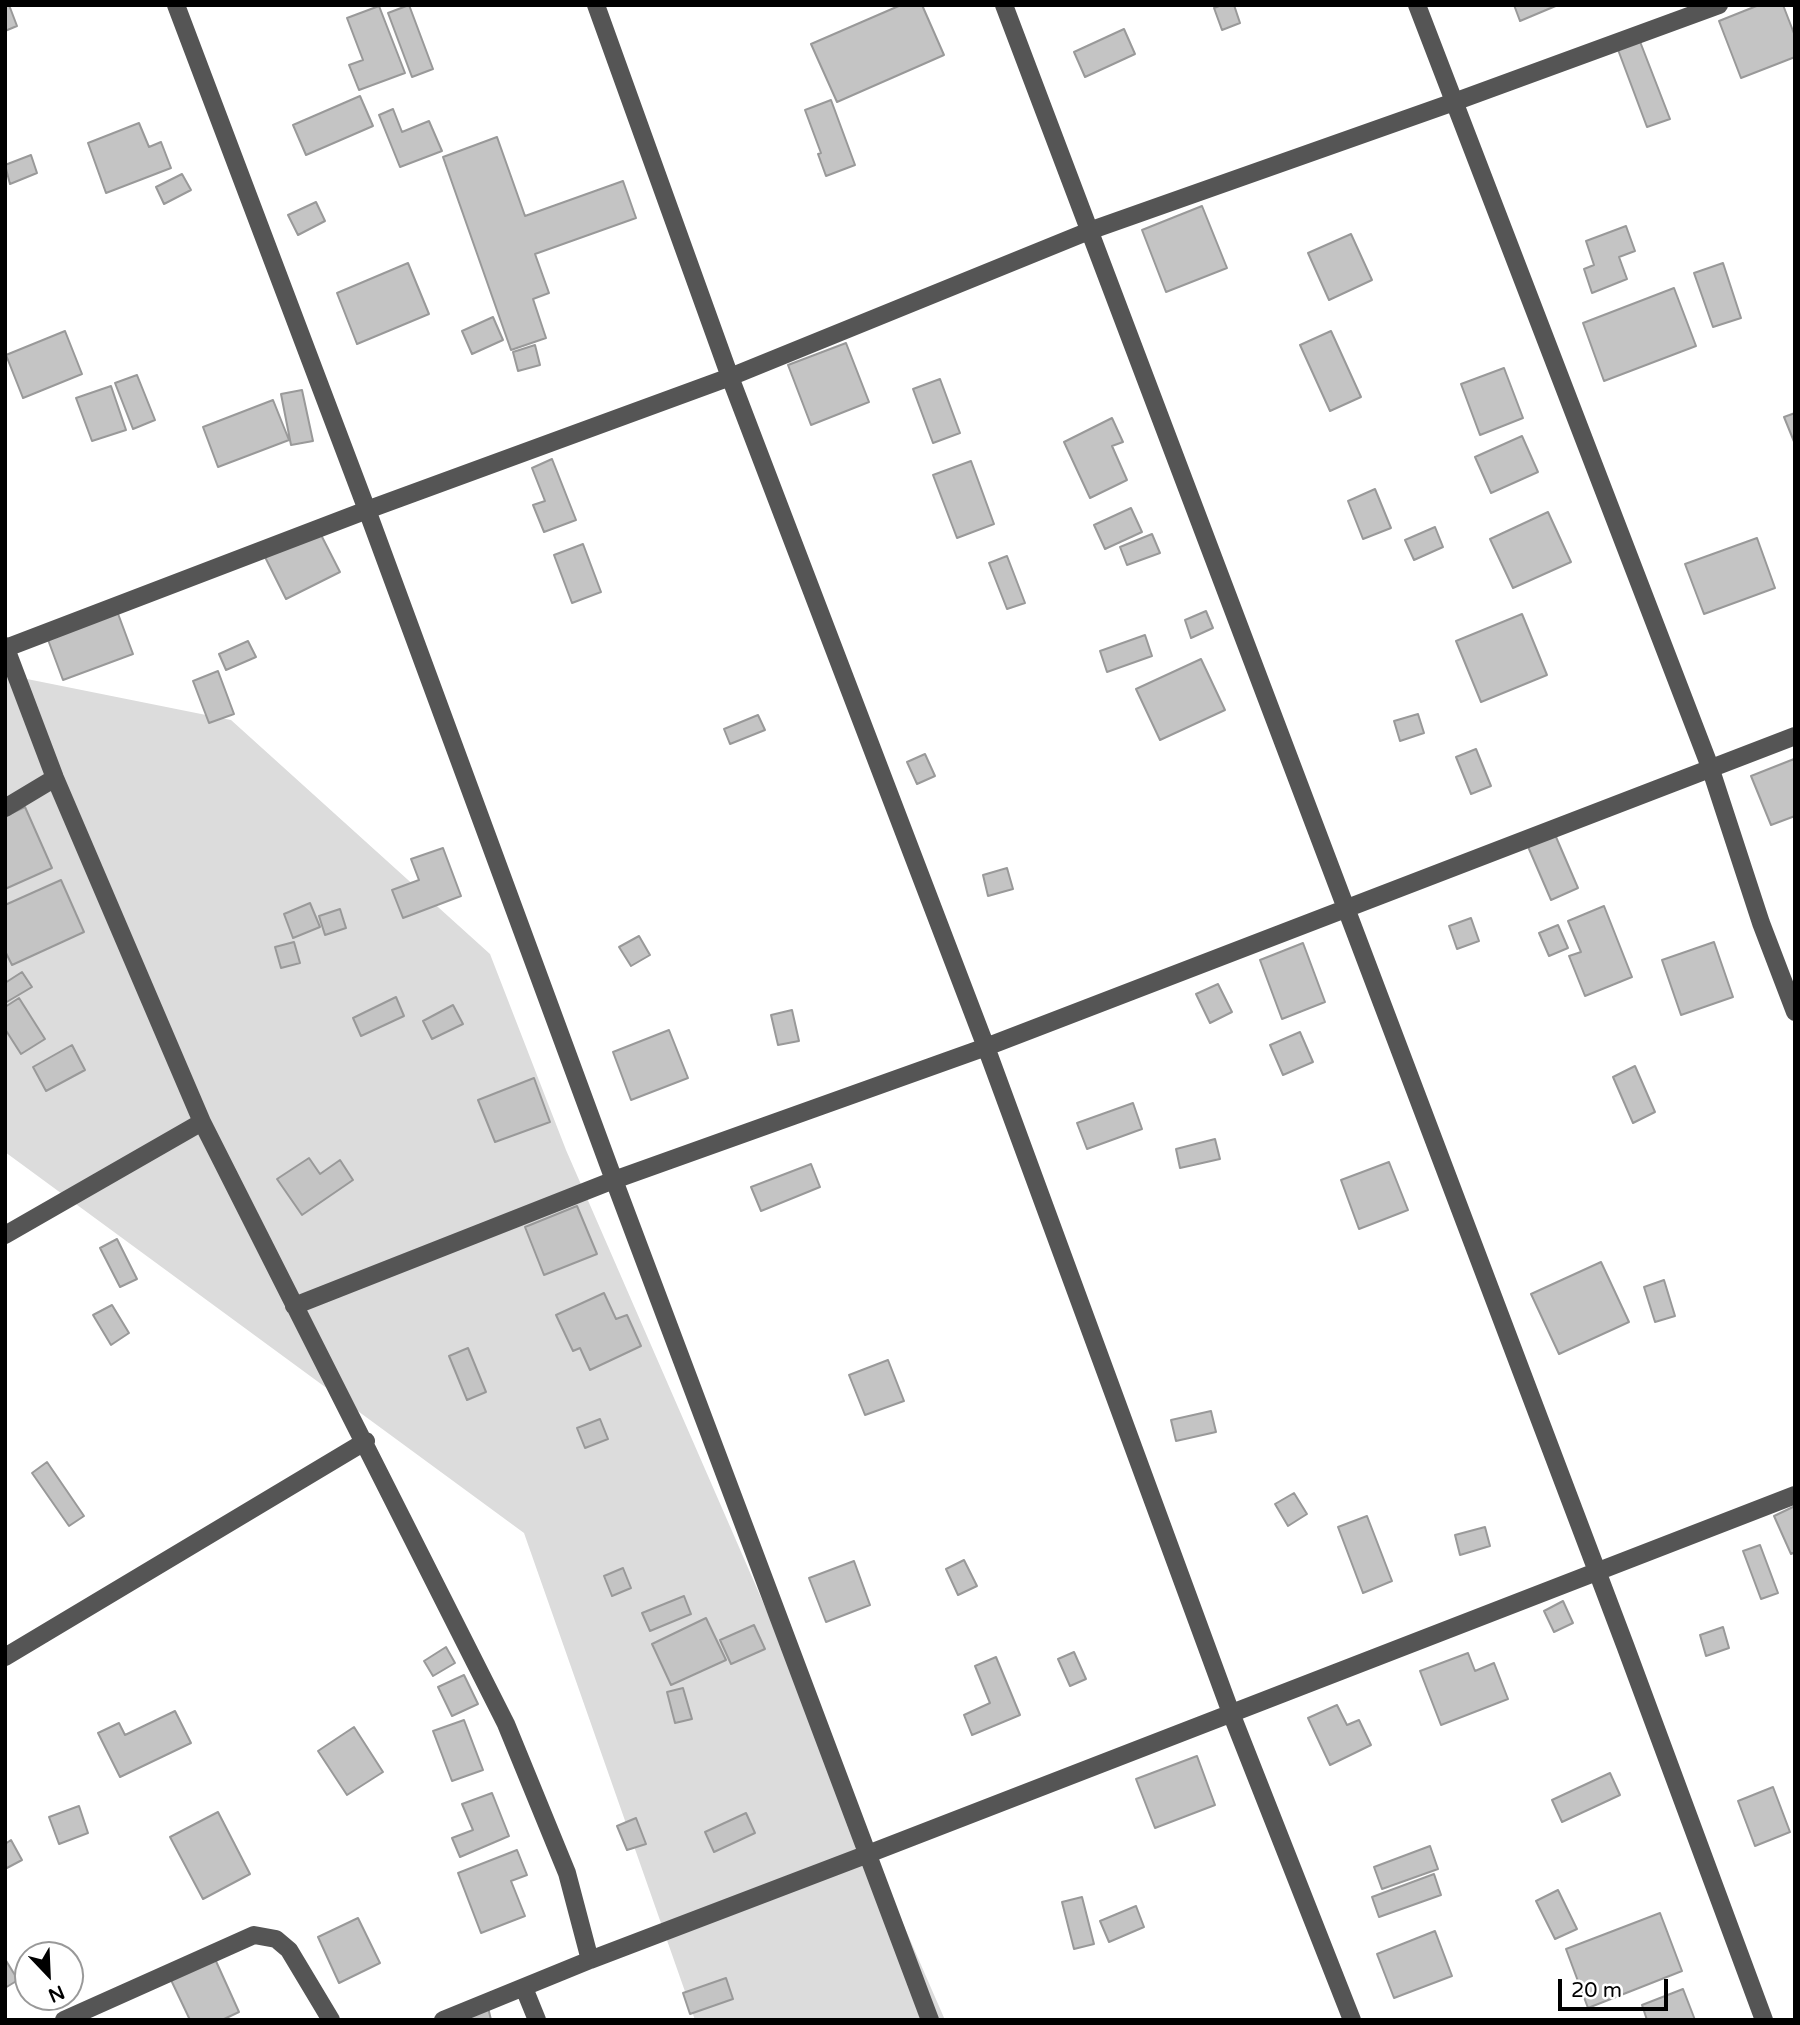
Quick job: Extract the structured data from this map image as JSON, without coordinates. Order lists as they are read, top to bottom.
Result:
{
  "scale_bar": "20 m",
  "north": "bottom right"
}
